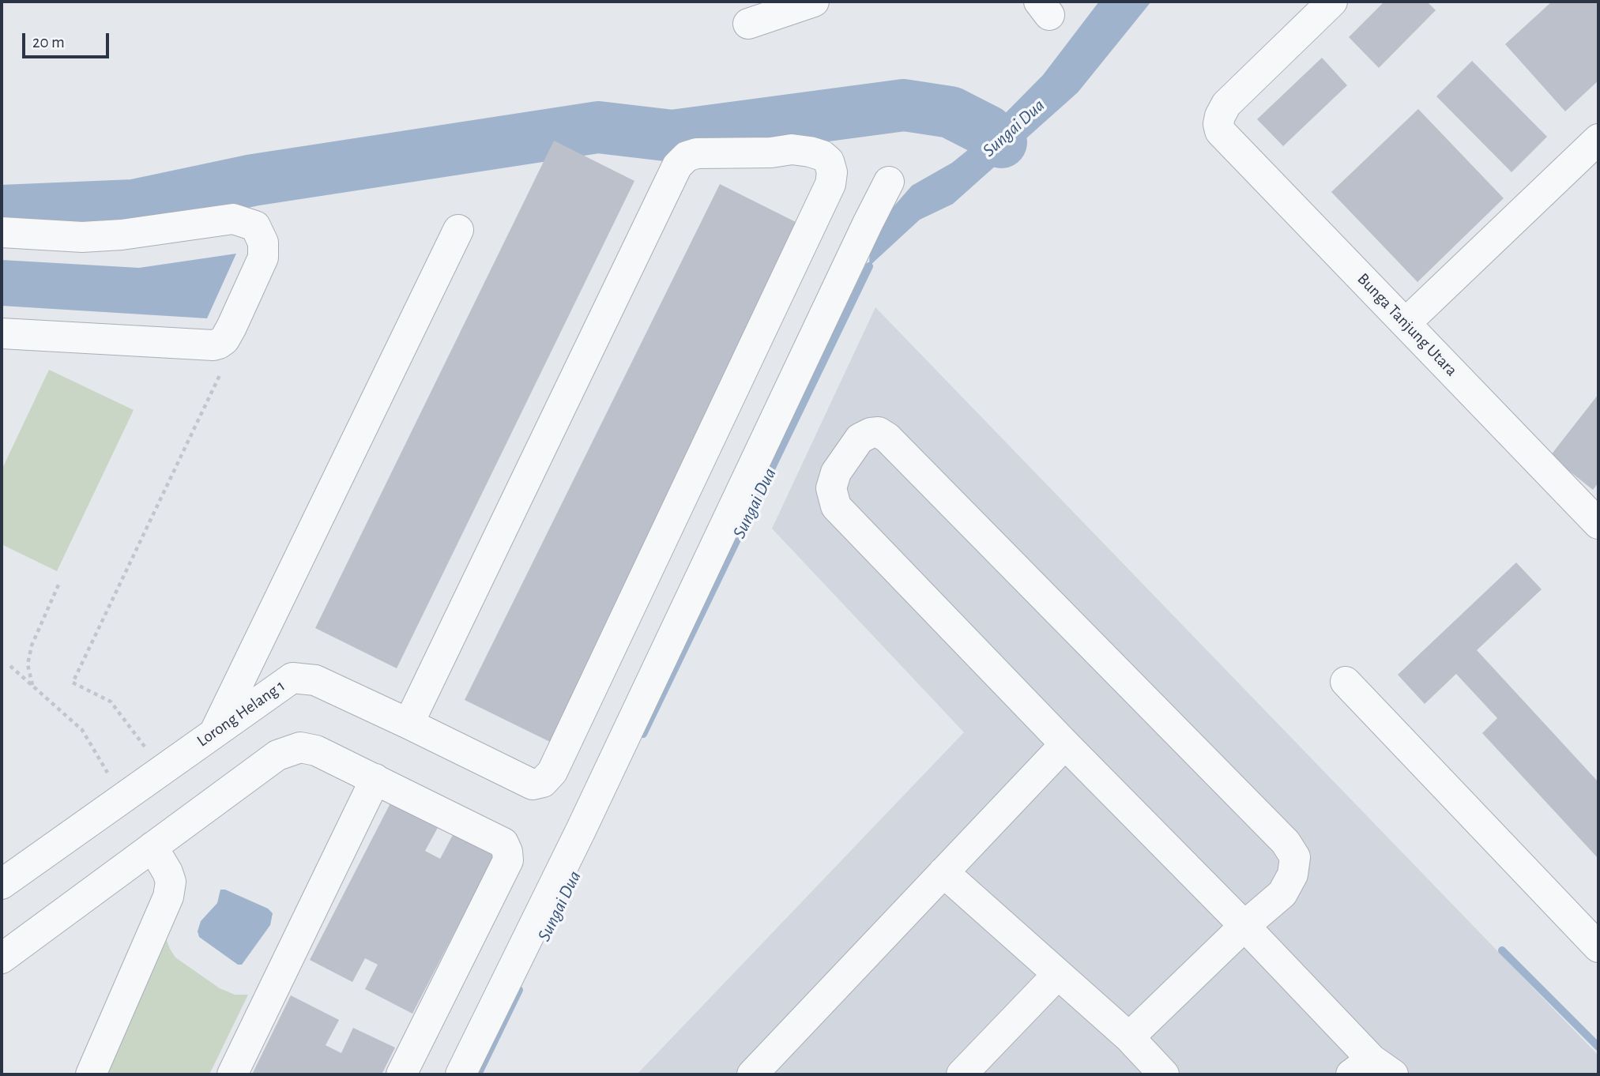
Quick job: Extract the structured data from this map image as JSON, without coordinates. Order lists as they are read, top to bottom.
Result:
{
  "streets": {
    "street": ["Bunga Tanjung Utara", "Lorong Helang 1"]
  },
  "water": ["Sungai Dua"],
  "scale_bar": "20 m"
}
